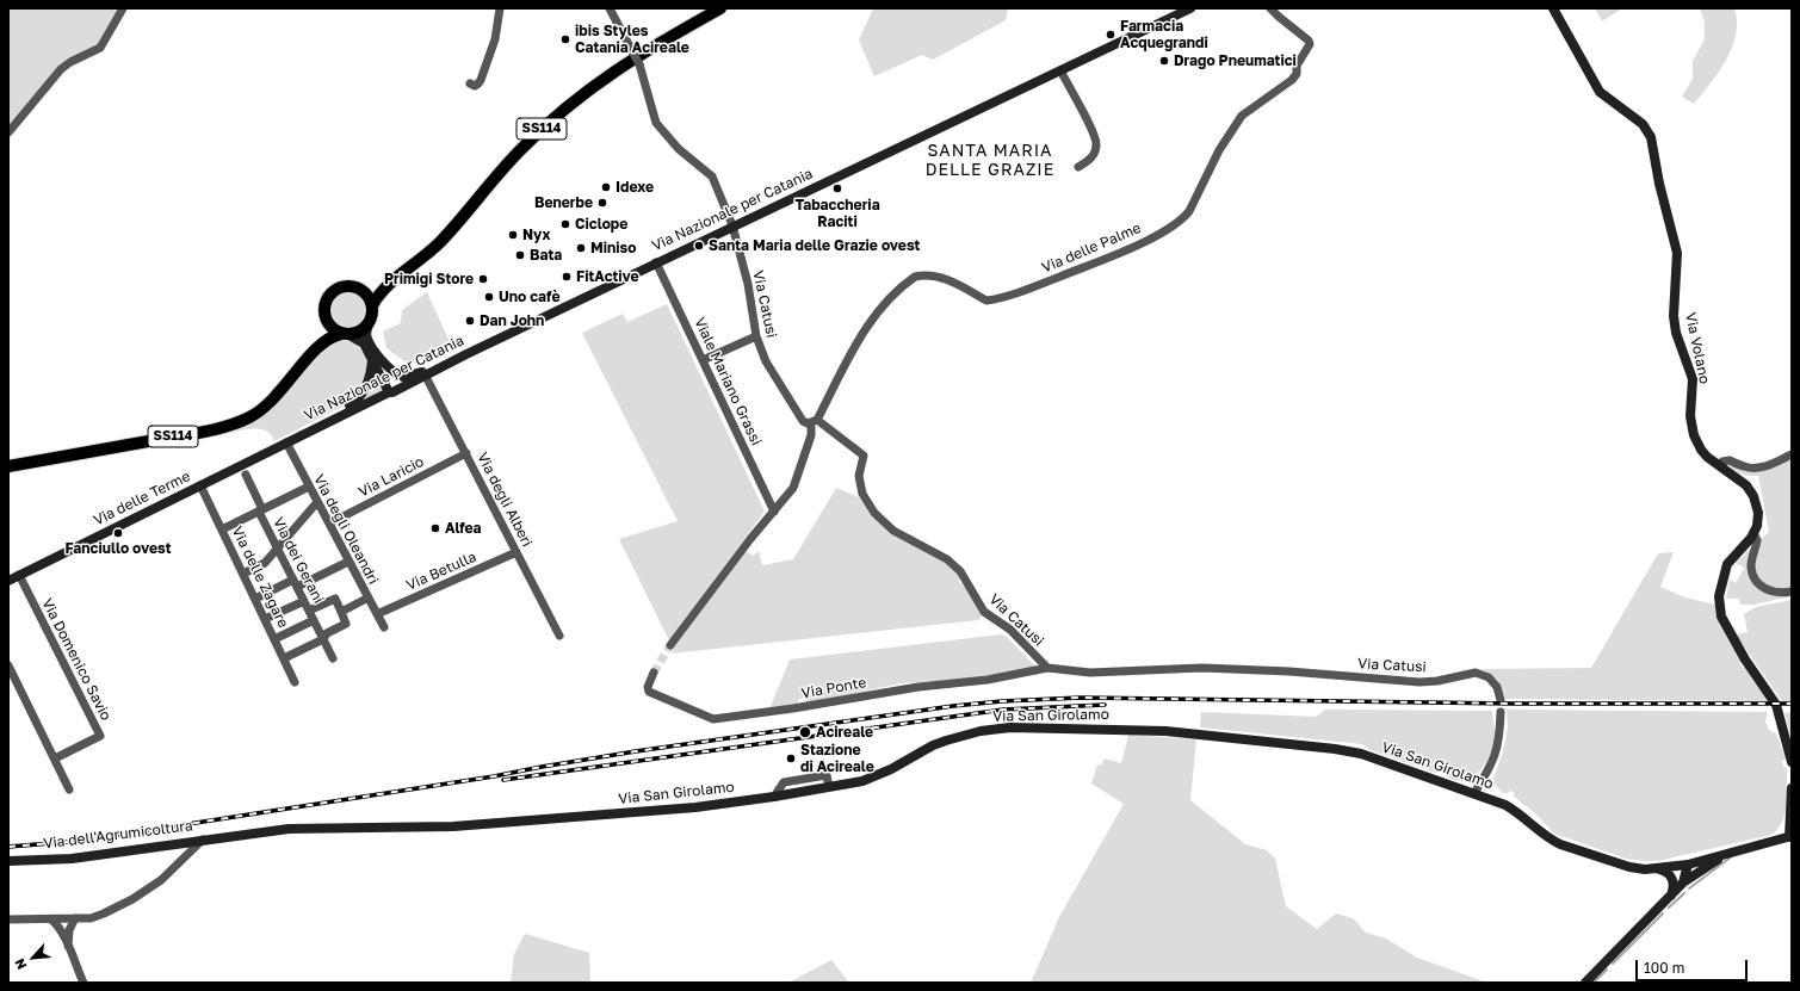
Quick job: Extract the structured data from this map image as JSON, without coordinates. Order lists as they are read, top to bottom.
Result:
{
  "streets": {
    "main road": ["SS114"],
    "street": [
      "Via Nazionale per Catania",
      "Via delle Palme",
      "Via Catusi",
      "Via Volano",
      "Viale Mariano Grassi",
      "Via Laricio",
      "Via delle Terme",
      "Via degli Alberi",
      "Via degli Oleandri",
      "Via dei Gerani",
      "Via Betulla",
      "Via delle Zagare",
      "Via Domenico Savio",
      "Via Ponte",
      "Via San Girolamo",
      "Via dell'Agrumicoltura"
    ]
  },
  "crossings": [
    ["Via Nazionale per Catania", "Via Catusi"],
    ["Via Nazionale per Catania", "Viale Mariano Grassi"],
    ["Via Nazionale per Catania", "Via delle Terme"],
    ["Via Nazionale per Catania", "Via degli Alberi"],
    ["Via Nazionale per Catania", "Via degli Oleandri"],
    ["Via delle Palme", "Via Catusi"],
    ["Via Catusi", "Via Ponte"],
    ["Via Laricio", "Via degli Alberi"],
    ["Via Laricio", "Via degli Oleandri"],
    ["Via delle Terme", "Via degli Oleandri"],
    ["Via delle Terme", "Via delle Zagare"],
    ["Via delle Terme", "Via Domenico Savio"],
    ["Via degli Alberi", "Via Betulla"],
    ["Via degli Oleandri", "Via Betulla"],
    ["Via San Girolamo", "Via dell'Agrumicoltura"]
  ],
  "districts": ["SANTA MARIA DELLE GRAZIE"],
  "places": [
    "Farmacia Acquegrandi",
    "ibis Styles Catania Acireale",
    "Drago Pneumatici",
    "Idexe",
    "Tabaccheria Raciti",
    "Benerbe",
    "Ciclope",
    "Nyx",
    "Santa Maria delle Grazie ovest",
    "Miniso",
    "Bata",
    "FitActive",
    "Primigi Store",
    "Uno cafè",
    "Dan John",
    "Alfea",
    "Fanciullo ovest",
    "Acireale",
    "Stazione di Acireale"
  ],
  "scale_bar": "100 m",
  "north": "bottom left"
}
